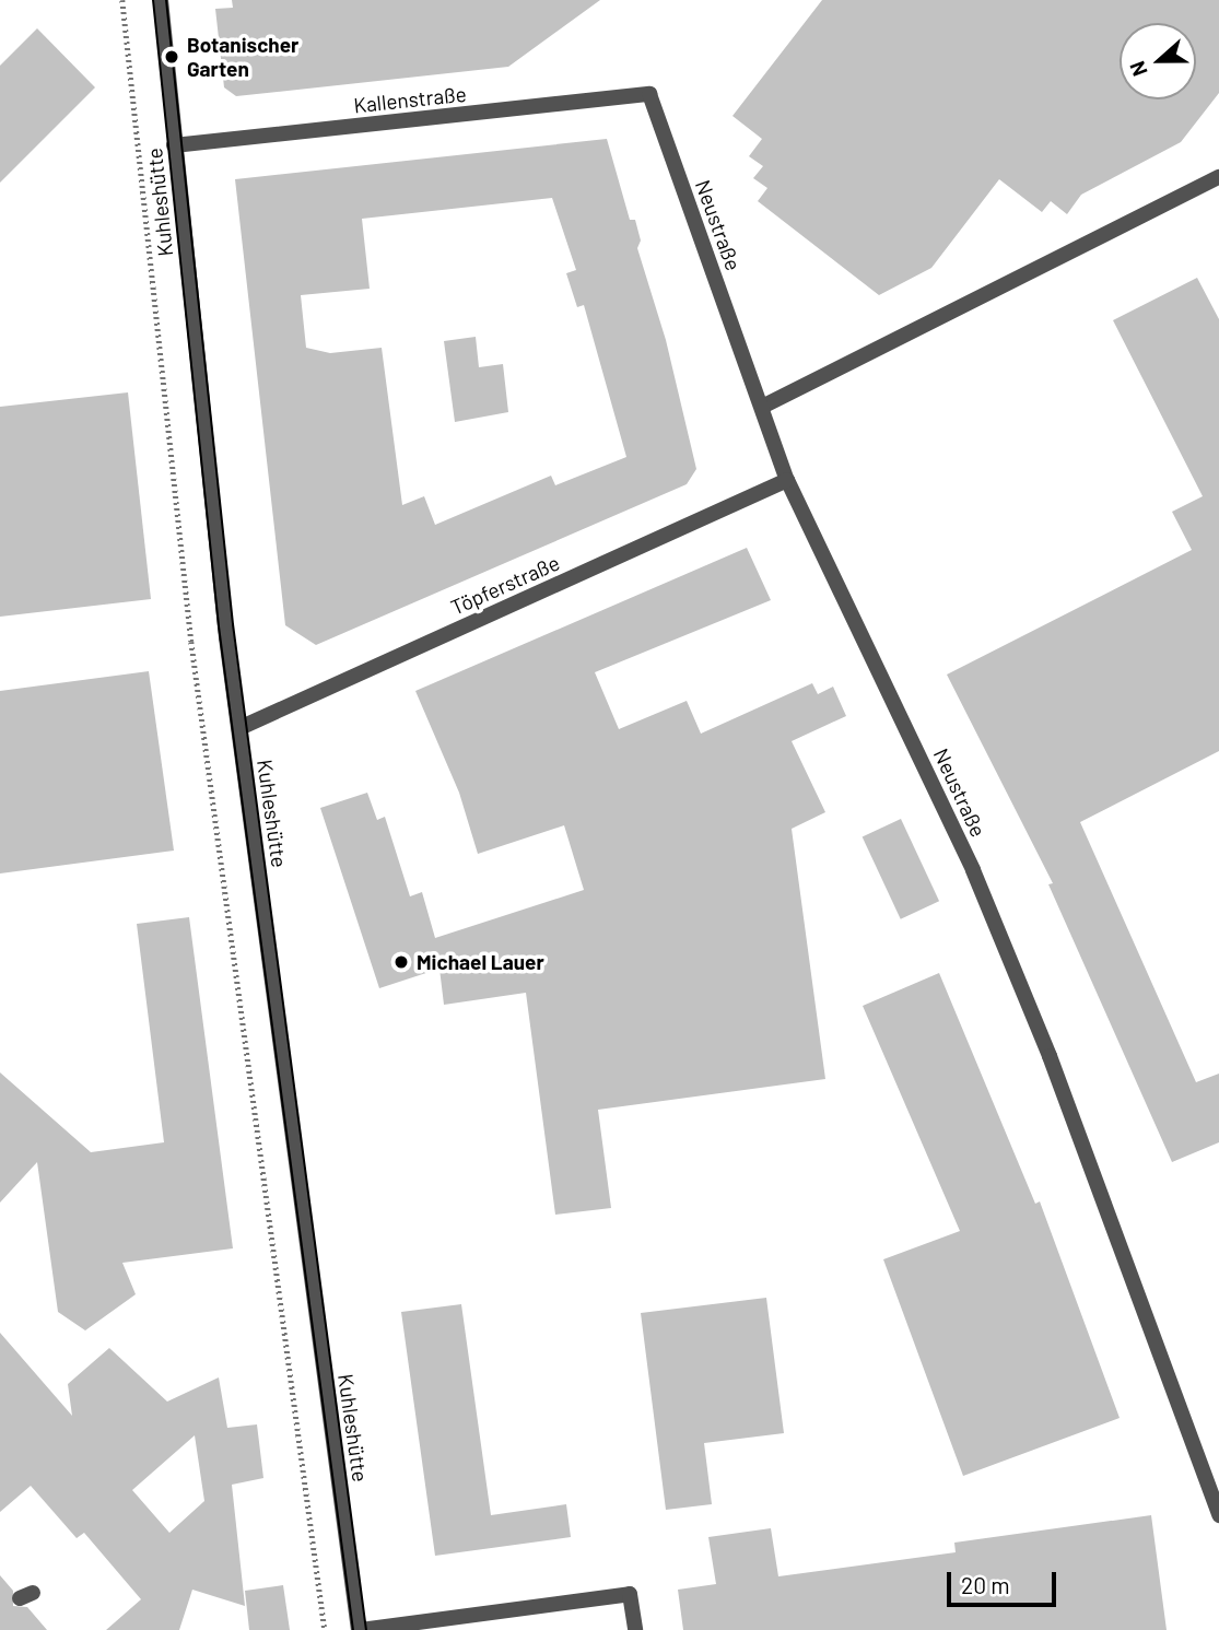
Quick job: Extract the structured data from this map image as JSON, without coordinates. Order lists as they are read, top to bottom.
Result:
{
  "streets": {
    "street": [
      "Kallenstraße",
      "Kuhleshütte",
      "Neustraße",
      "Töpferstraße"
    ]
  },
  "crossings": [
    ["Kallenstraße", "Kuhleshütte"],
    ["Kallenstraße", "Neustraße"],
    ["Kuhleshütte", "Töpferstraße"],
    ["Neustraße", "Töpferstraße"]
  ],
  "places": ["Botanischer Garten", "Michael Lauer"],
  "scale_bar": "20 m",
  "north": "left"
}
